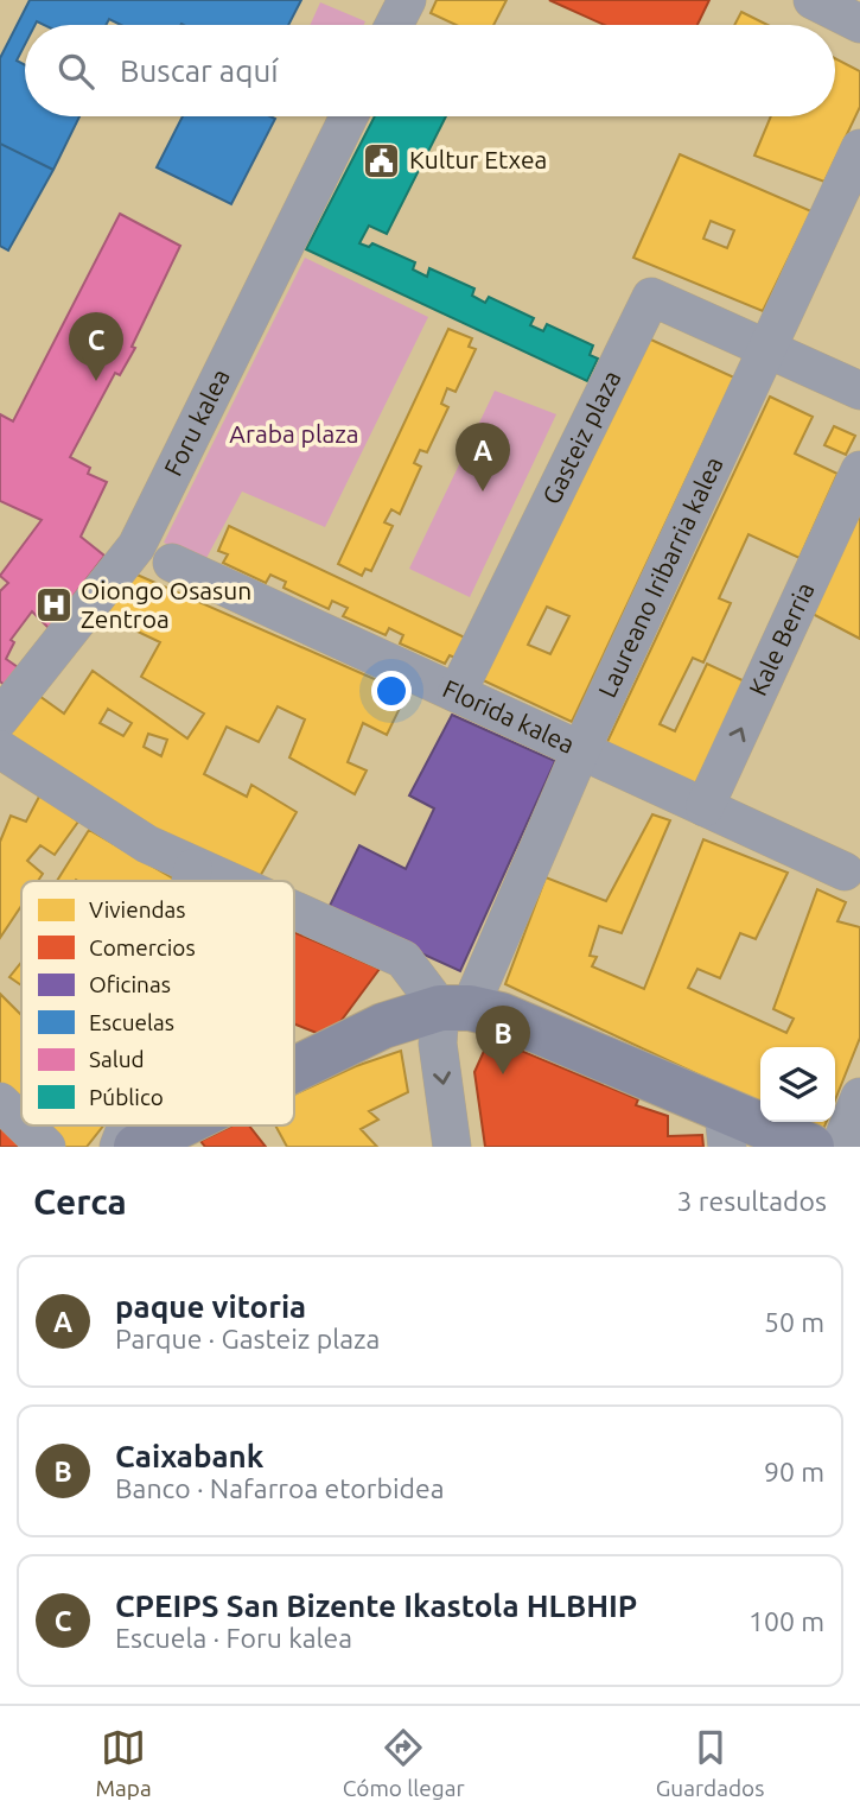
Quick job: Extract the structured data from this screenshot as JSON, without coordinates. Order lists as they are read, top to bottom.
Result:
{
  "streets": {
    "street": [
      "Foru kalea",
      "Gasteiz plaza",
      "Laureano Iribarria kalea",
      "Kale Berria",
      "Florida kalea"
    ]
  },
  "crossings": [
    ["Gasteiz plaza", "Laureano Iribarria kalea"],
    ["Gasteiz plaza", "Florida kalea"],
    ["Laureano Iribarria kalea", "Florida kalea"],
    ["Kale Berria", "Florida kalea"]
  ],
  "one_way": ["Kale Berria"],
  "parks": ["Araba plaza"],
  "places": {
    "public building": ["Kultur Etxea"],
    "hospital": ["Oiongo Osasun Zentroa"]
  },
  "legend": [
    "Viviendas",
    "Comercios",
    "Oficinas",
    "Escuelas",
    "Salud",
    "Público"
  ],
  "page": {
    "search": "Buscar aquí",
    "pins": ["C", "A", "B"],
    "heading": ["Cerca", "3 resultados"],
    "list": [
      {
        "mark": "A",
        "name": "paque vitoria",
        "note": "Parque · Gasteiz plaza",
        "value": "50 m"
      },
      {
        "mark": "B",
        "name": "Caixabank",
        "note": "Banco · Nafarroa etorbidea",
        "value": "90 m"
      },
      {
        "mark": "C",
        "name": "CPEIPS San Bizente Ikastola HLBHIP",
        "note": "Escuela · Foru kalea",
        "value": "100 m"
      }
    ],
    "nav": ["Mapa", "Cómo llegar", "Guardados"]
  }
}
